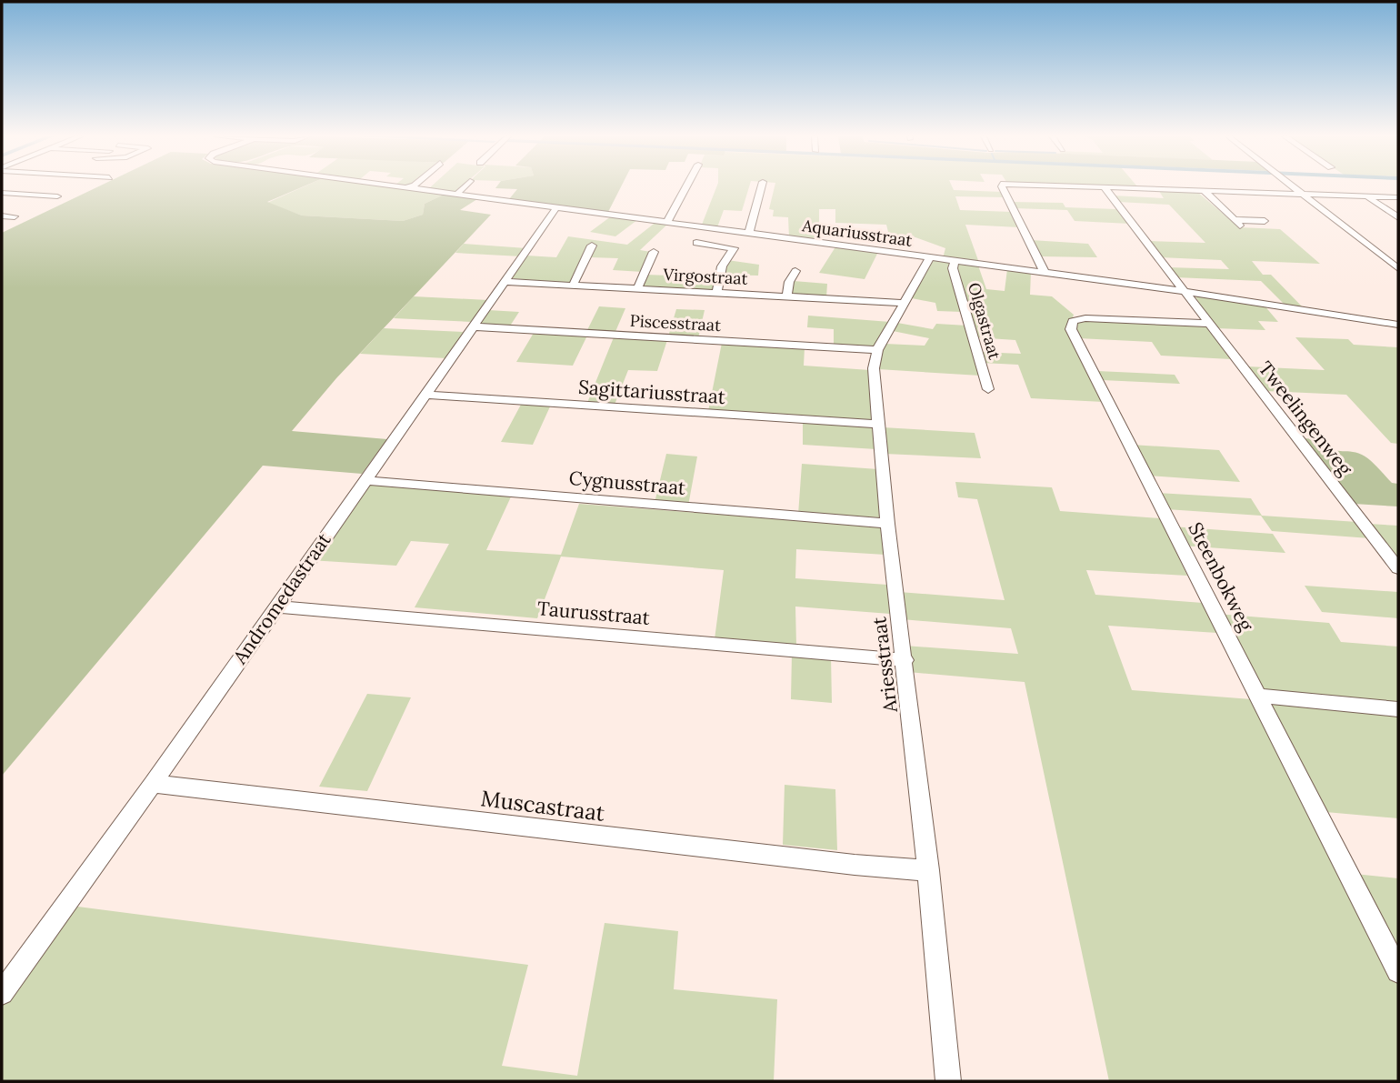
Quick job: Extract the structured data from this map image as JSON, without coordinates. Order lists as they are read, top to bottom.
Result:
{
  "streets": {
    "street": [
      "Aquariusstraat",
      "Virgostraat",
      "Olgastraat",
      "Piscesstraat",
      "Sagittariusstraat",
      "Tweelingenweg",
      "Cygnusstraat",
      "Steenbokweg",
      "Andromedastraat",
      "Taurusstraat",
      "Ariesstraat",
      "Muscastraat"
    ]
  },
  "crossings": [
    ["Aquariusstraat", "Olgastraat"],
    ["Aquariusstraat", "Tweelingenweg"],
    ["Aquariusstraat", "Andromedastraat"],
    ["Aquariusstraat", "Ariesstraat"],
    ["Virgostraat", "Andromedastraat"],
    ["Virgostraat", "Ariesstraat"],
    ["Piscesstraat", "Andromedastraat"],
    ["Piscesstraat", "Ariesstraat"],
    ["Sagittariusstraat", "Andromedastraat"],
    ["Sagittariusstraat", "Ariesstraat"],
    ["Tweelingenweg", "Steenbokweg"],
    ["Cygnusstraat", "Andromedastraat"],
    ["Cygnusstraat", "Ariesstraat"],
    ["Andromedastraat", "Taurusstraat"],
    ["Andromedastraat", "Muscastraat"],
    ["Taurusstraat", "Ariesstraat"],
    ["Ariesstraat", "Muscastraat"]
  ]
}
